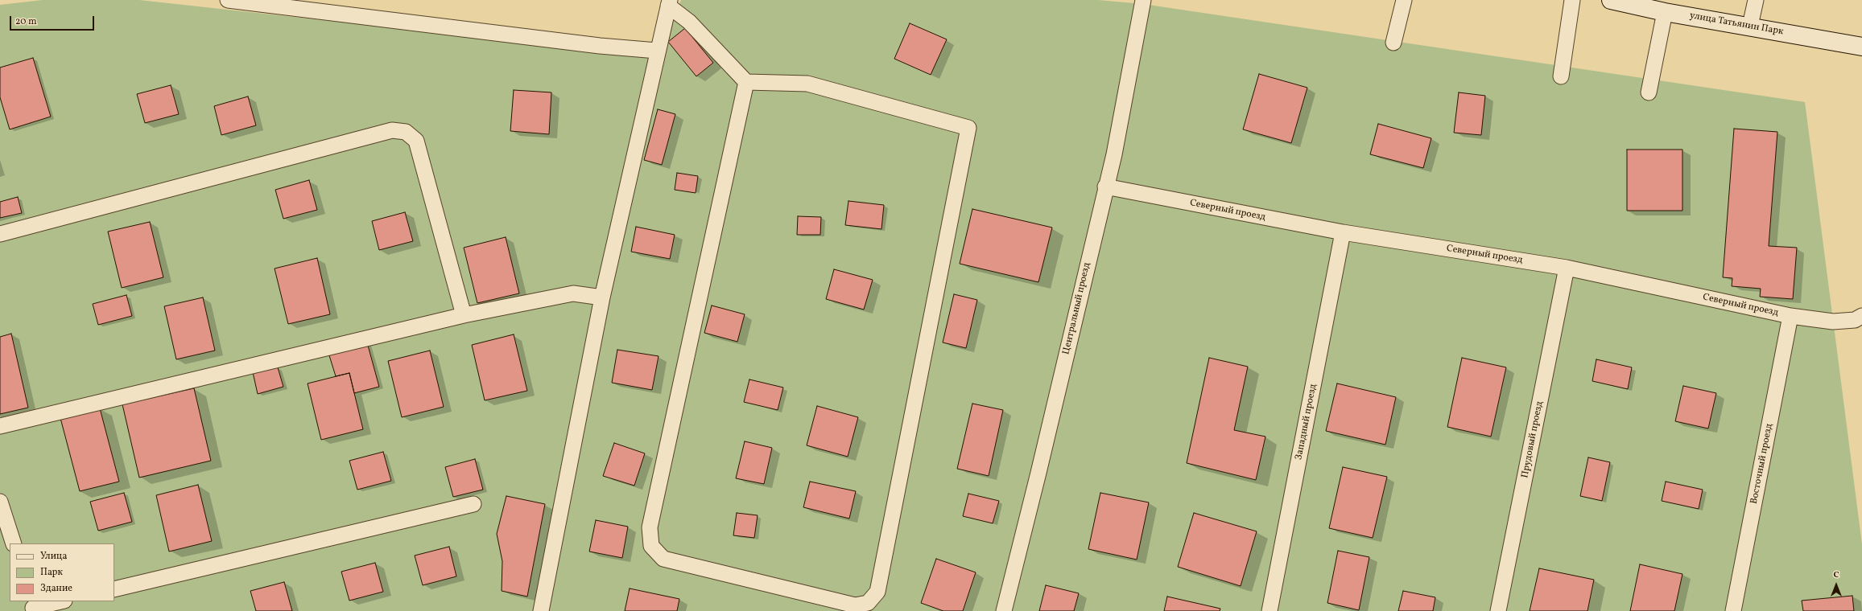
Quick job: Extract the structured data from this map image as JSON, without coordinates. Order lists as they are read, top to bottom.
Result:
{
  "streets": {
    "street": ["улица Татьянин Парк"],
    "lane": [
      "Северный проезд",
      "Центральный проезд",
      "Западный проезд",
      "Прудовый проезд",
      "Восточный проезд"
    ]
  },
  "crossings": [
    ["Северный проезд", "Центральный проезд"],
    ["Северный проезд", "Западный проезд"],
    ["Северный проезд", "Прудовый проезд"],
    ["Северный проезд", "Восточный проезд"]
  ],
  "legend": ["Улица", "Парк", "Здание"],
  "scale_bar": "20 m",
  "north": "top"
}
